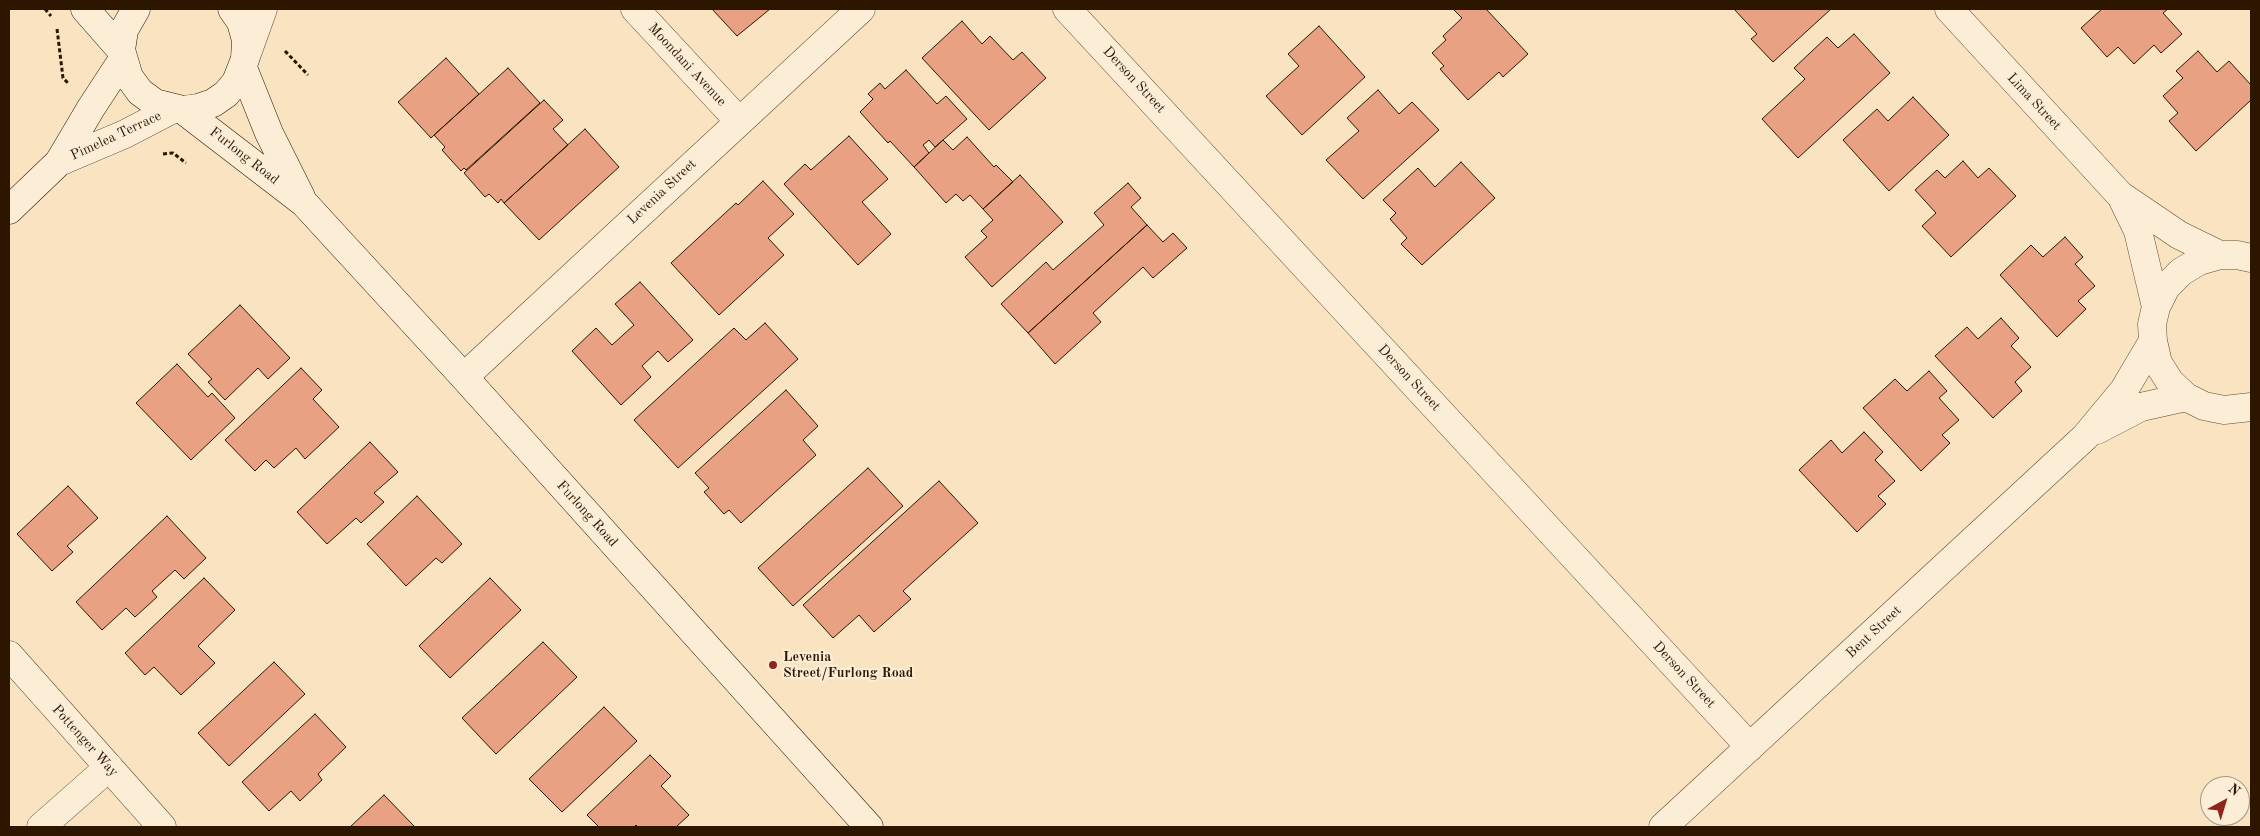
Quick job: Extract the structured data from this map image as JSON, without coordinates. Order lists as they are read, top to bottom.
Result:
{
  "streets": {
    "street": [
      "Moondani Avenue",
      "Derson Street",
      "Lima Street",
      "Pimelea Terrace",
      "Furlong Road",
      "Levenia Street",
      "Bent Street",
      "Pottenger Way"
    ]
  },
  "crossings": [
    ["Moondani Avenue", "Levenia Street"],
    ["Derson Street", "Bent Street"],
    ["Pimelea Terrace", "Furlong Road"],
    ["Furlong Road", "Levenia Street"]
  ],
  "places": ["Levenia Street/Furlong Road"],
  "north": "top right"
}
